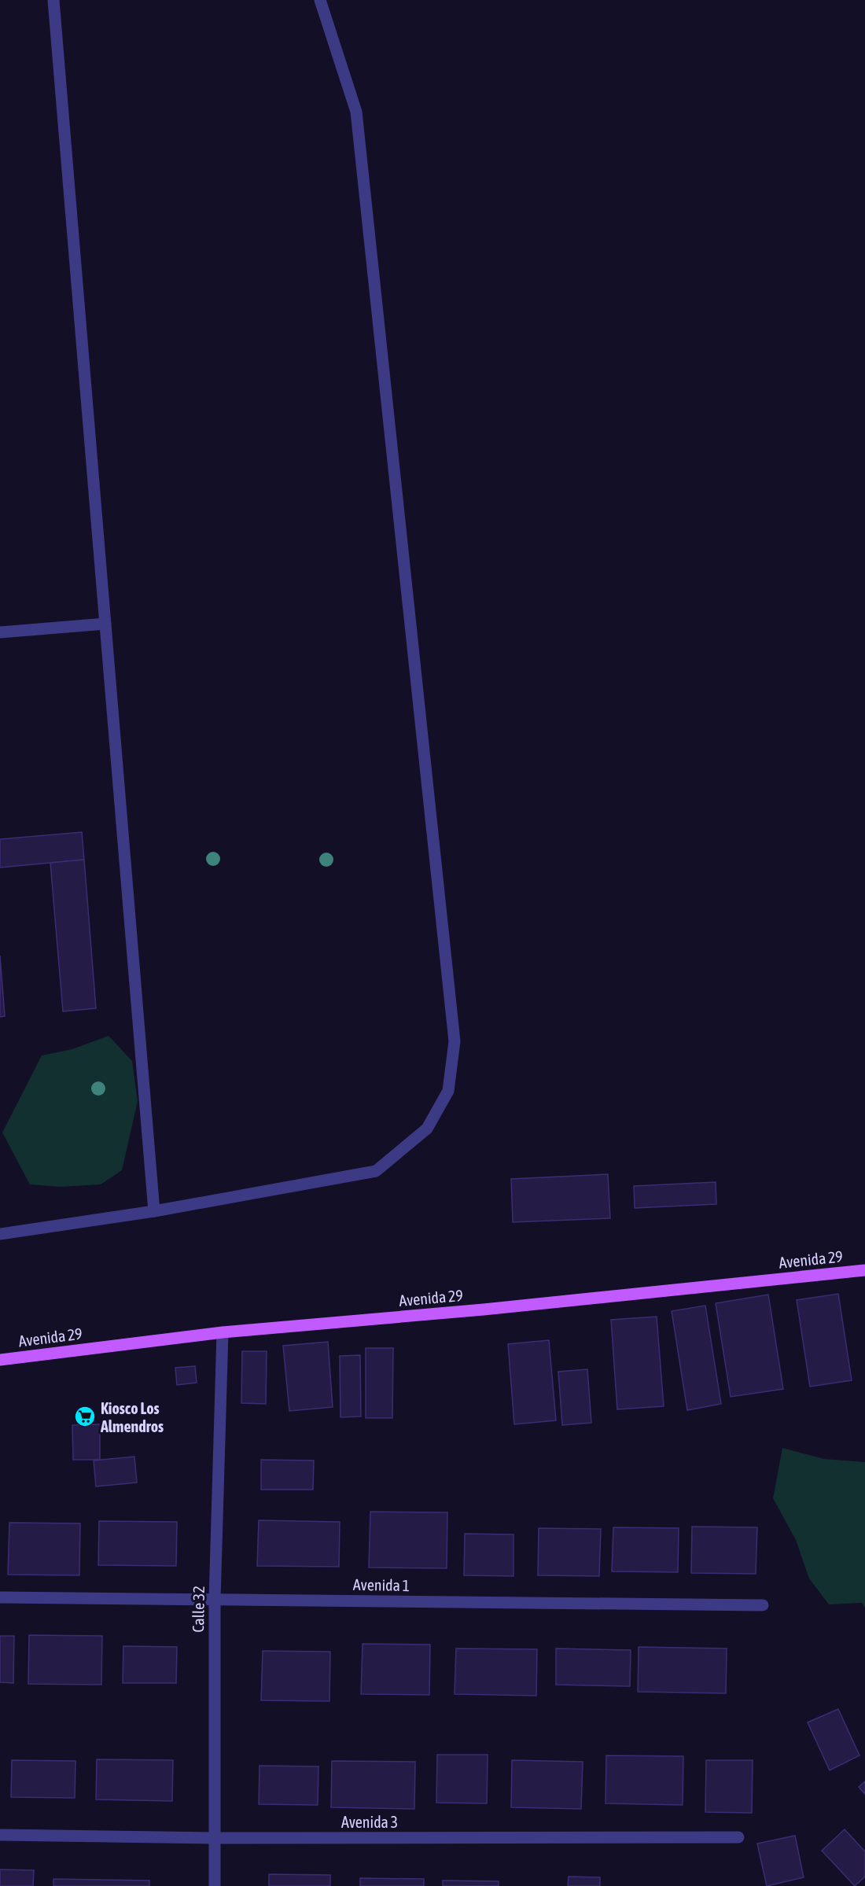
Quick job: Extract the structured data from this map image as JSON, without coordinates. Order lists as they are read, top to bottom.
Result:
{
  "streets": {
    "main road": ["Avenida 29"],
    "street": ["Avenida 1", "Calle 32", "Avenida 3"]
  },
  "crossings": [
    ["Avenida 29", "Calle 32"],
    ["Avenida 1", "Calle 32"],
    ["Calle 32", "Avenida 3"]
  ],
  "places": {
    "supermarket": ["Kiosco Los Almendros"]
  }
}
